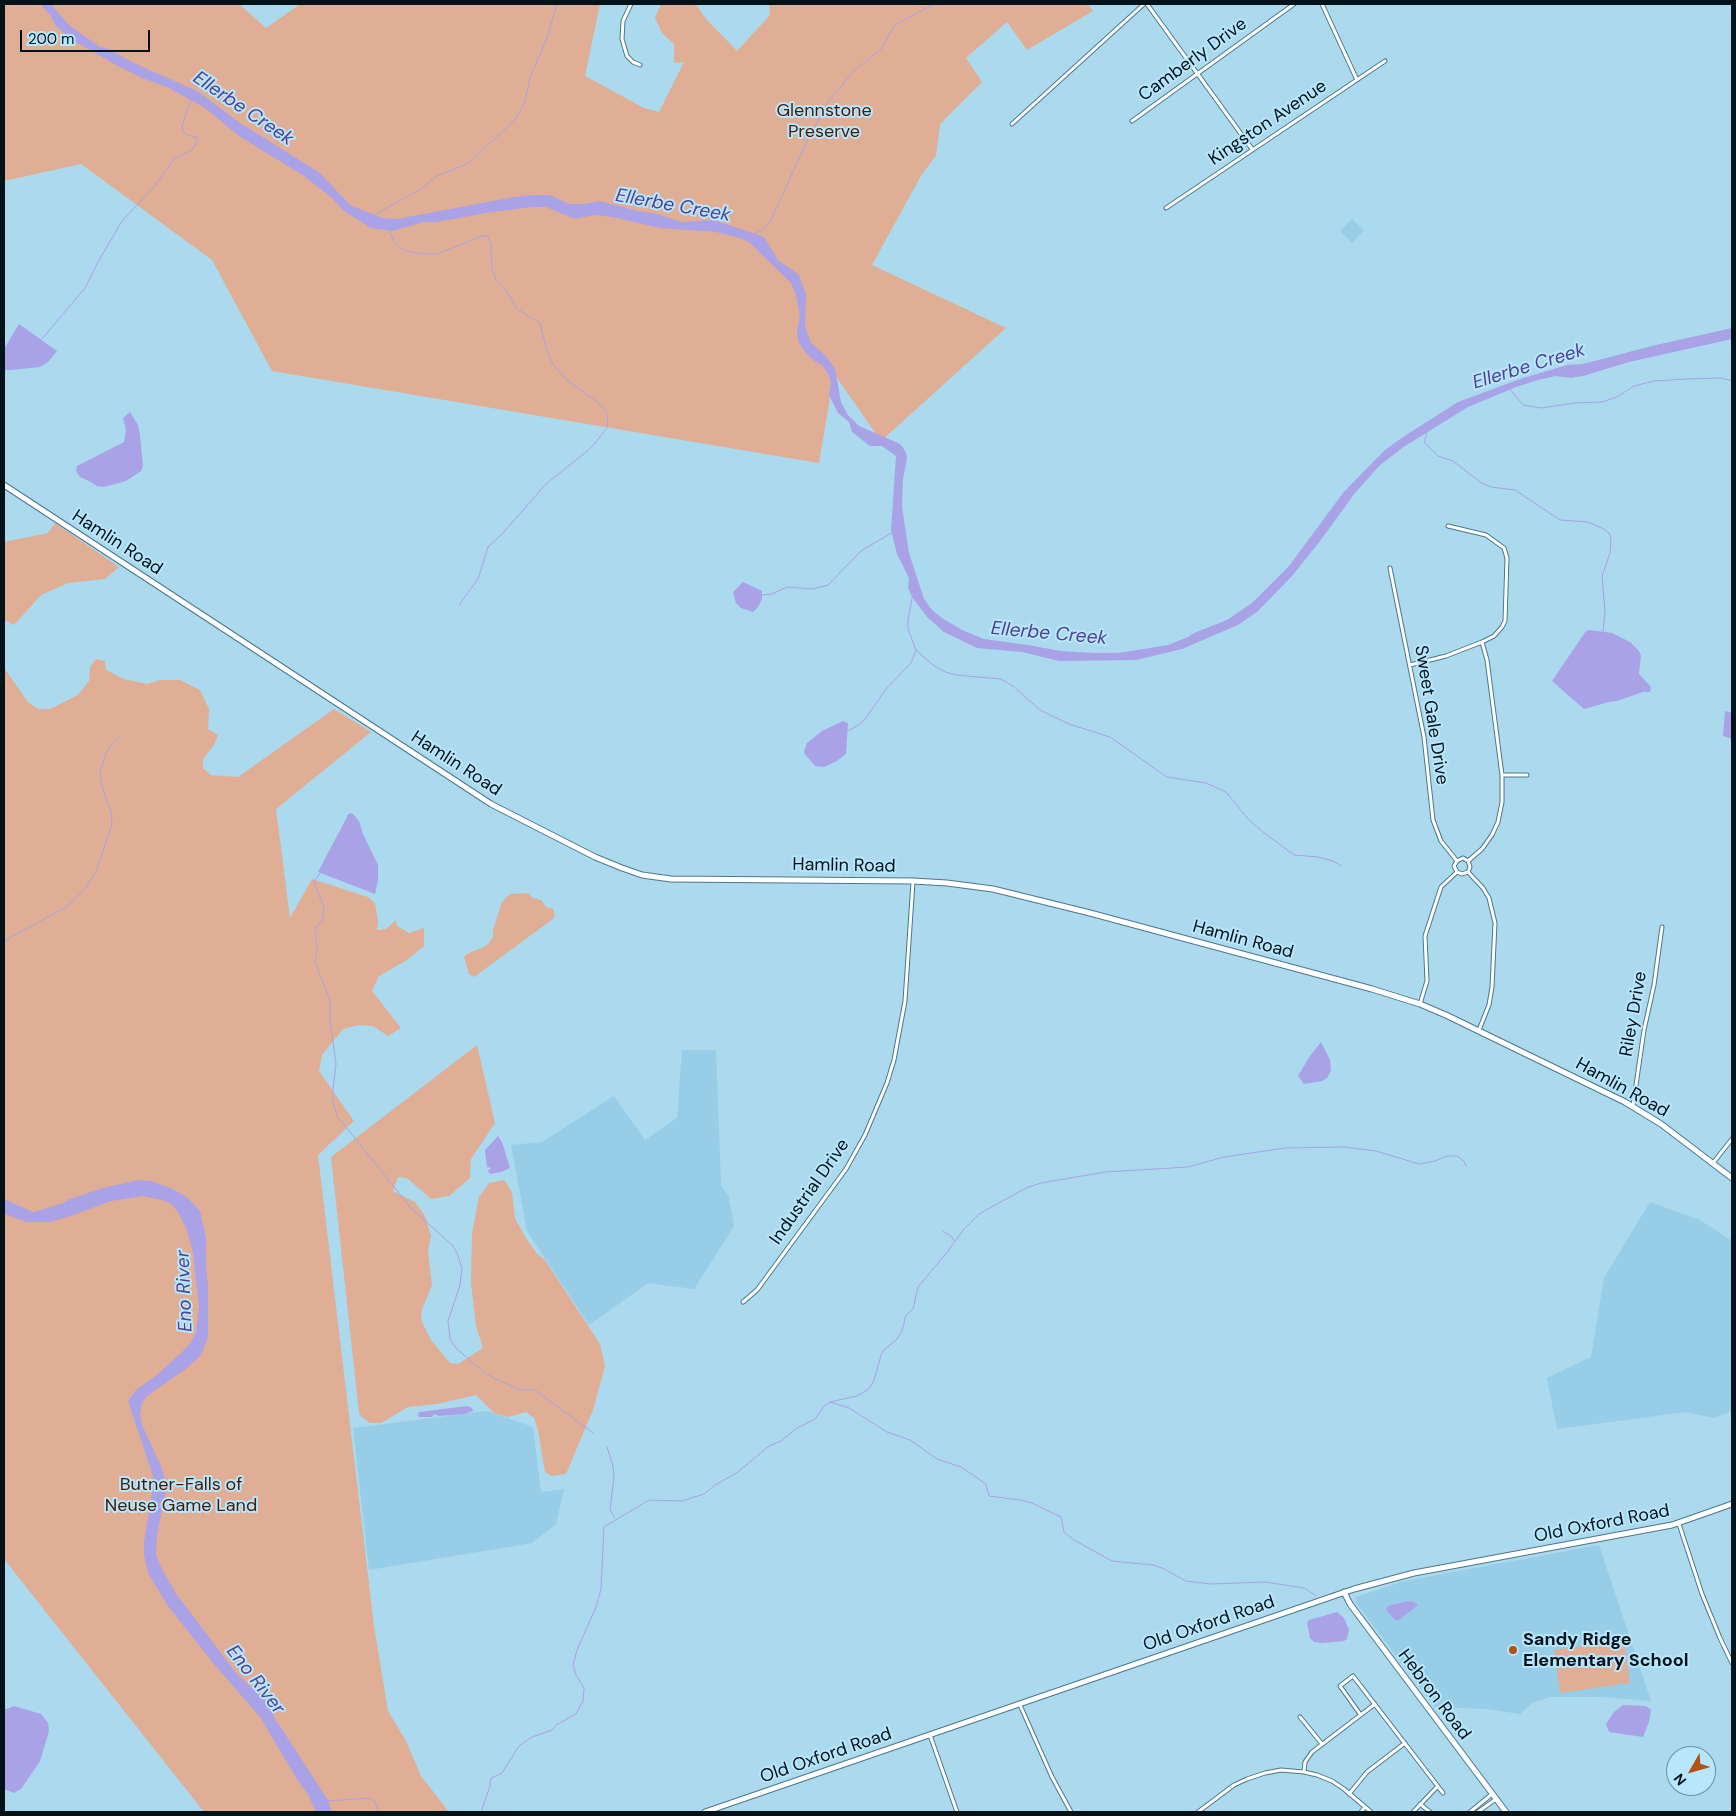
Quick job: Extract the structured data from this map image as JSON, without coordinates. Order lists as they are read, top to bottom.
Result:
{
  "streets": {
    "street": [
      "Camberly Drive",
      "Kingston Avenue",
      "Hamlin Road",
      "Sweet Gale Drive",
      "Riley Drive",
      "Industrial Drive",
      "Old Oxford Road",
      "Hebron Road"
    ]
  },
  "crossings": [
    ["Hamlin Road", "Riley Drive"],
    ["Hamlin Road", "Industrial Drive"],
    ["Old Oxford Road", "Hebron Road"]
  ],
  "water": ["Ellerbe Creek", "Eno River"],
  "parks": ["Glennstone Preserve", "Butner-Falls of Neuse Game Land"],
  "places": ["Sandy Ridge Elementary School"],
  "scale_bar": "200 m",
  "north": "bottom left"
}
